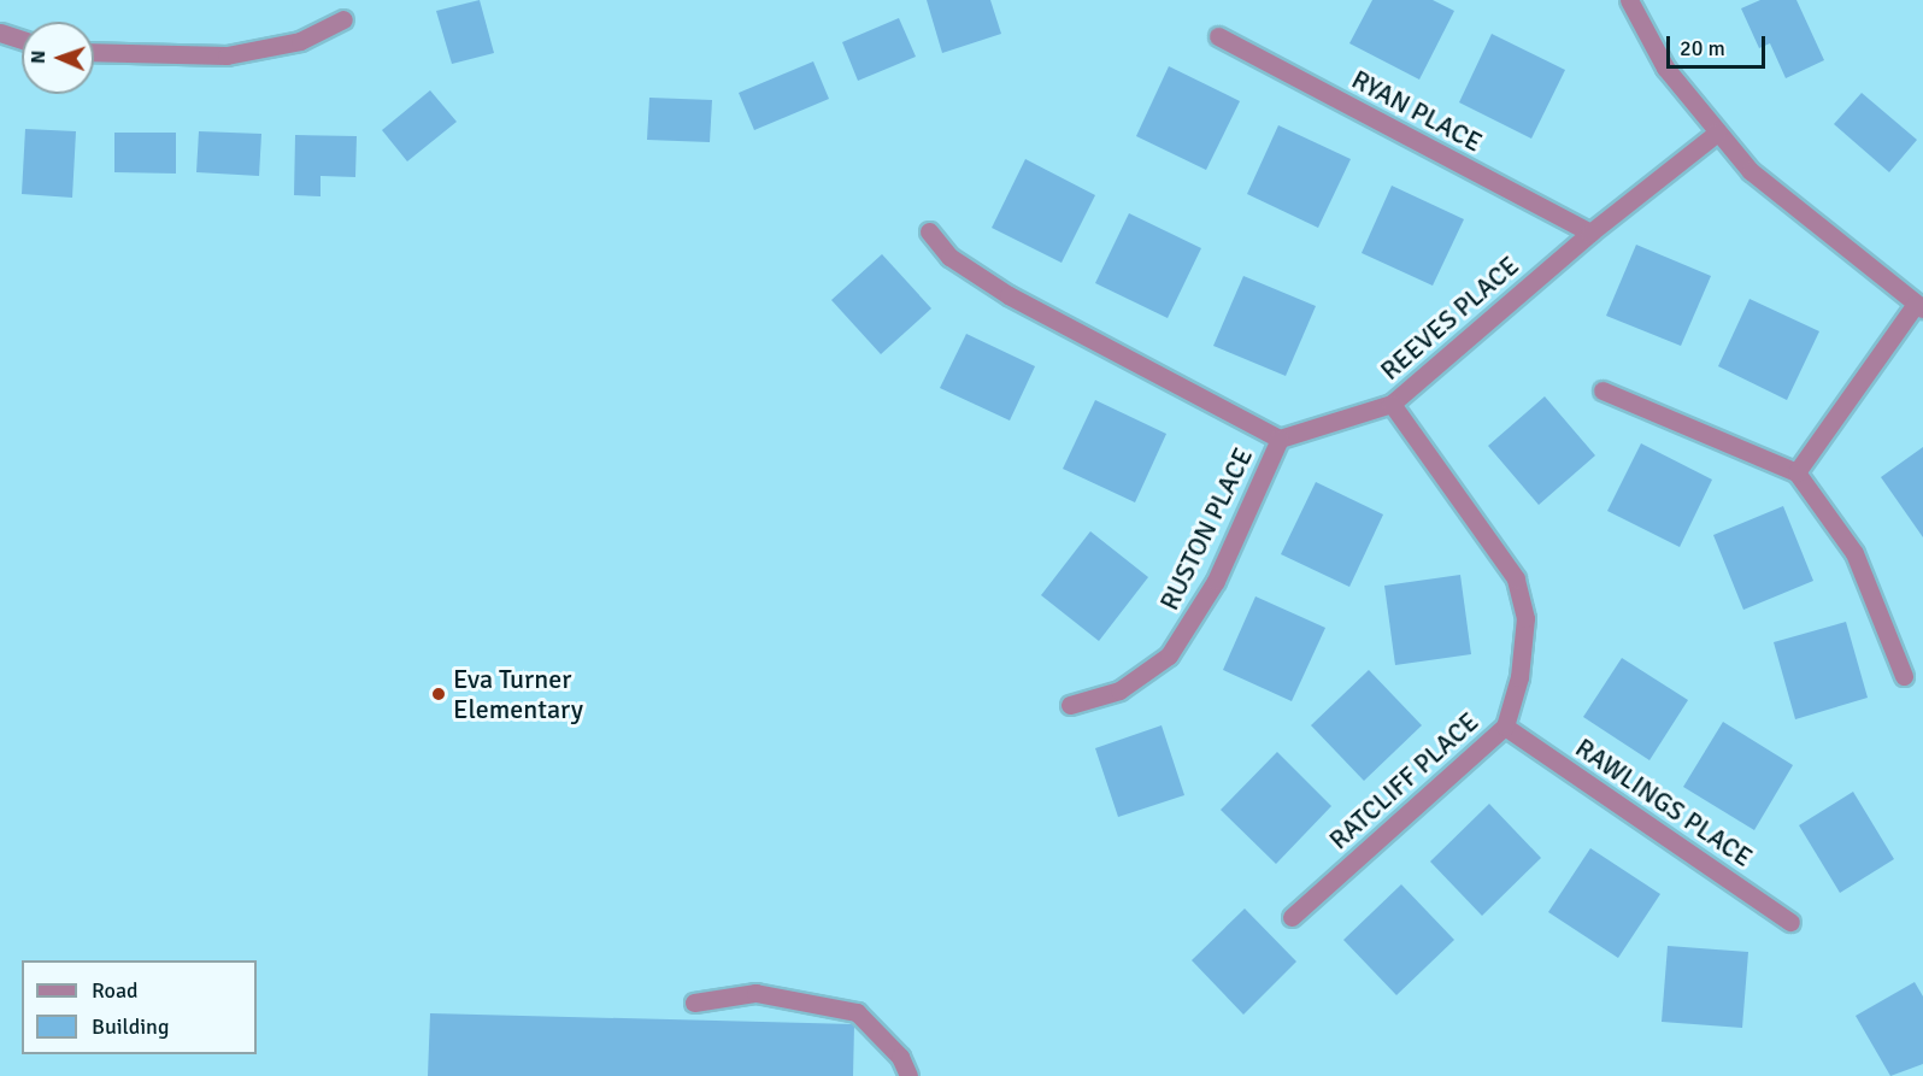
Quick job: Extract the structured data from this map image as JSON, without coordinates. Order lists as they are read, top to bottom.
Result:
{
  "streets": {
    "street": [
      "RYAN PLACE",
      "REEVES PLACE",
      "RUSTON PLACE",
      "RATCLIFF PLACE",
      "RAWLINGS PLACE"
    ]
  },
  "crossings": [
    ["RYAN PLACE", "REEVES PLACE"],
    ["REEVES PLACE", "RUSTON PLACE"],
    ["REEVES PLACE", "RATCLIFF PLACE"],
    ["RATCLIFF PLACE", "RAWLINGS PLACE"]
  ],
  "places": ["Eva Turner Elementary"],
  "legend": ["Road", "Building"],
  "scale_bar": "20 m",
  "north": "left"
}
